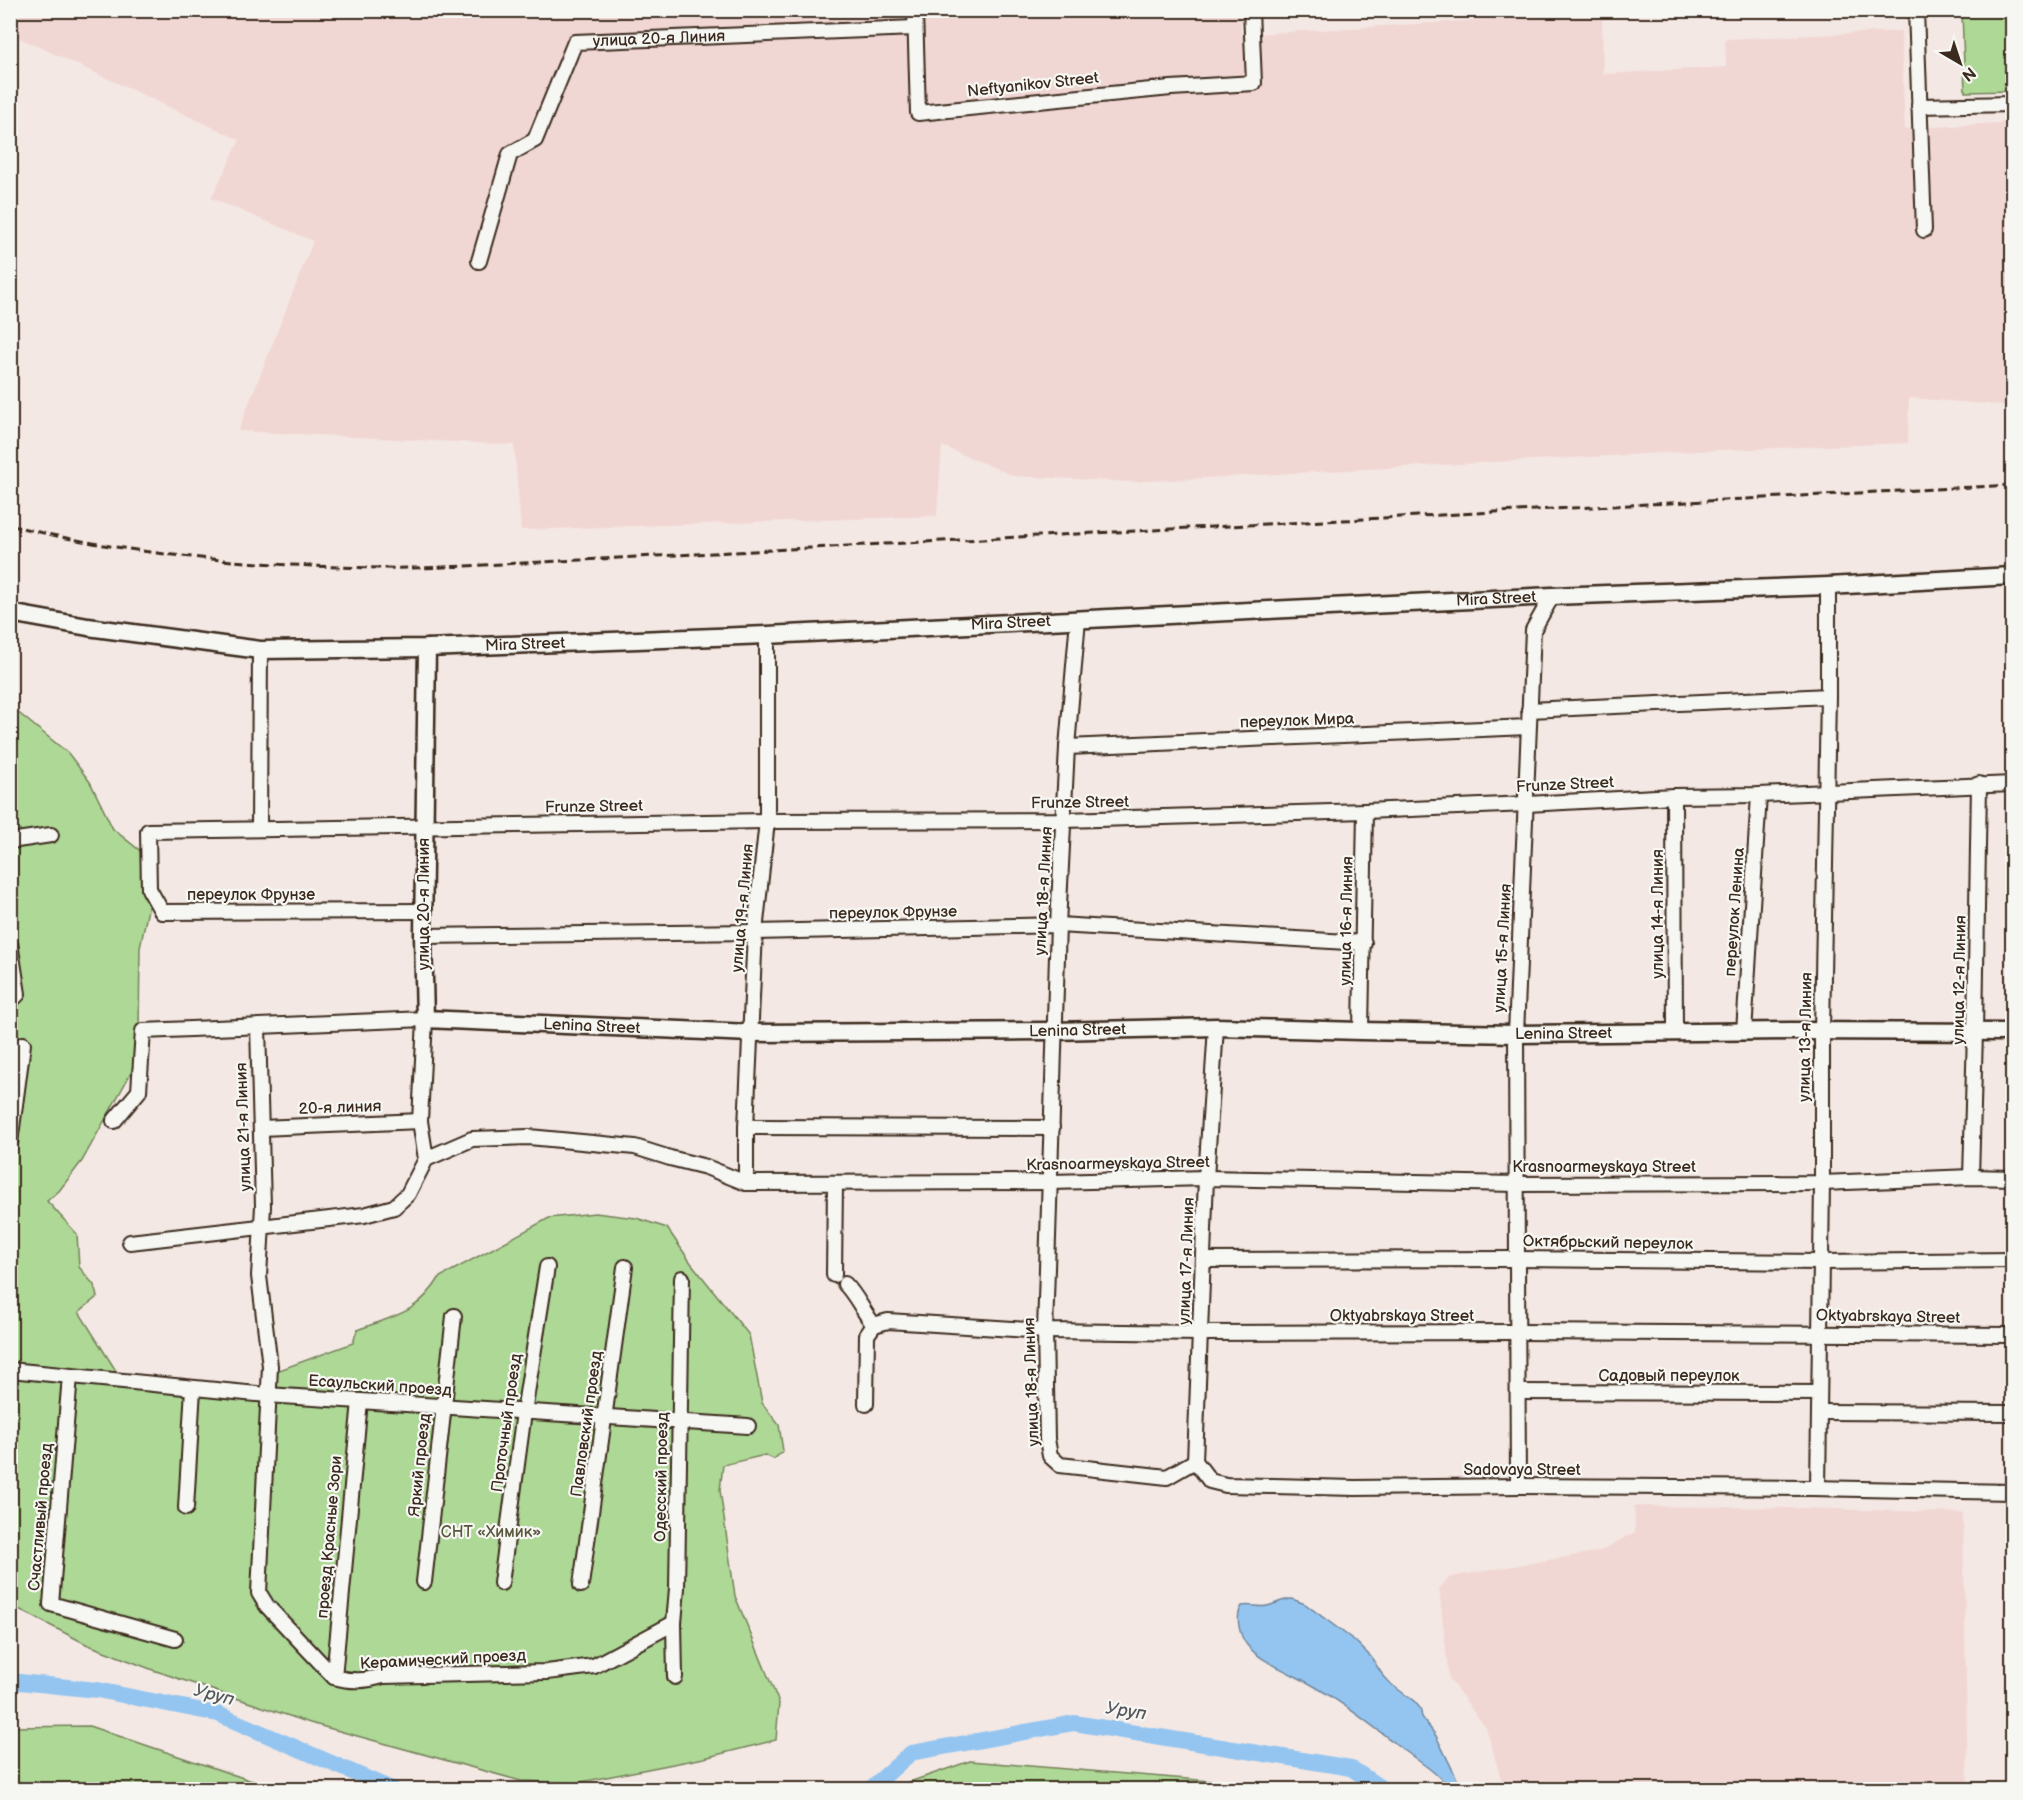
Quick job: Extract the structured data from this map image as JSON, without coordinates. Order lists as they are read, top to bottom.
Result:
{
  "streets": {
    "main road": ["улица 20-я Линия", "Mira Street", "Lenina Street"],
    "street": [
      "Neftyanikov Street",
      "переулок Мира",
      "Frunze Street",
      "улица 18-я Линия",
      "переулок Фрунзе",
      "улица 19-я Линия",
      "переулок Ленина",
      "улица 14-я Линия",
      "улица 16-я Линия",
      "улица 15-я Линия",
      "улица 12-я Линия",
      "улица 13-я Линия",
      "20-я линия",
      "улица 21-я Линия",
      "Krasnoarmeyskaya Street",
      "Октябрьский переулок",
      "улица 17-я Линия",
      "Oktyabrskaya Street",
      "Садовый переулок",
      "Есаульский проезд",
      "Проточный проезд",
      "Павловский проезд",
      "Яркий проезд",
      "Sadovaya Street",
      "Одесский проезд",
      "Счастливый проезд",
      "проезд Красные Зори",
      "Керамический проезд"
    ]
  },
  "crossings": [
    ["улица 20-я Линия", "Neftyanikov Street"],
    ["улица 20-я Линия", "Mira Street"],
    ["улица 20-я Линия", "Frunze Street"],
    ["улица 20-я Линия", "переулок Фрунзе"],
    ["улица 20-я Линия", "Lenina Street"],
    ["улица 20-я Линия", "20-я линия"],
    ["улица 20-я Линия", "Krasnoarmeyskaya Street"],
    ["Mira Street", "улица 18-я Линия"],
    ["Mira Street", "улица 19-я Линия"],
    ["Mira Street", "улица 15-я Линия"],
    ["Mira Street", "улица 13-я Линия"],
    ["переулок Мира", "улица 18-я Линия"],
    ["переулок Мира", "улица 15-я Линия"],
    ["Frunze Street", "улица 18-я Линия"],
    ["Frunze Street", "переулок Фрунзе"],
    ["Frunze Street", "улица 19-я Линия"],
    ["Frunze Street", "переулок Ленина"],
    ["Frunze Street", "улица 14-я Линия"],
    ["Frunze Street", "улица 16-я Линия"],
    ["Frunze Street", "улица 15-я Линия"],
    ["Frunze Street", "улица 12-я Линия"],
    ["Frunze Street", "улица 13-я Линия"],
    ["улица 18-я Линия", "переулок Фрунзе"],
    ["улица 18-я Линия", "Lenina Street"],
    ["улица 18-я Линия", "Krasnoarmeyskaya Street"],
    ["улица 18-я Линия", "улица 17-я Линия"],
    ["улица 18-я Линия", "Oktyabrskaya Street"],
    ["улица 18-я Линия", "Sadovaya Street"],
    ["переулок Фрунзе", "улица 19-я Линия"],
    ["переулок Фрунзе", "улица 16-я Линия"],
    ["улица 19-я Линия", "Lenina Street"],
    ["улица 19-я Линия", "Krasnoarmeyskaya Street"],
    ["переулок Ленина", "Lenina Street"],
    ["улица 14-я Линия", "Lenina Street"],
    ["улица 16-я Линия", "Lenina Street"],
    ["улица 15-я Линия", "Lenina Street"],
    ["улица 15-я Линия", "Krasnoarmeyskaya Street"],
    ["улица 15-я Линия", "Октябрьский переулок"],
    ["улица 15-я Линия", "Oktyabrskaya Street"],
    ["улица 15-я Линия", "Садовый переулок"],
    ["улица 15-я Линия", "Sadovaya Street"],
    ["улица 12-я Линия", "Lenina Street"],
    ["улица 12-я Линия", "Krasnoarmeyskaya Street"],
    ["Lenina Street", "улица 13-я Линия"],
    ["Lenina Street", "улица 21-я Линия"],
    ["Lenina Street", "улица 17-я Линия"],
    ["улица 13-я Линия", "Krasnoarmeyskaya Street"],
    ["улица 13-я Линия", "Октябрьский переулок"],
    ["улица 13-я Линия", "Oktyabrskaya Street"],
    ["улица 13-я Линия", "Садовый переулок"],
    ["улица 13-я Линия", "Sadovaya Street"],
    ["20-я линия", "улица 21-я Линия"],
    ["Krasnoarmeyskaya Street", "улица 17-я Линия"],
    ["Октябрьский переулок", "улица 17-я Линия"],
    ["улица 17-я Линия", "Oktyabrskaya Street"],
    ["улица 17-я Линия", "Sadovaya Street"],
    ["Есаульский проезд", "Проточный проезд"],
    ["Есаульский проезд", "Павловский проезд"],
    ["Есаульский проезд", "Яркий проезд"],
    ["Есаульский проезд", "Одесский проезд"],
    ["Есаульский проезд", "Счастливый проезд"],
    ["Есаульский проезд", "проезд Красные Зори"],
    ["Одесский проезд", "Керамический проезд"],
    ["проезд Красные Зори", "Керамический проезд"]
  ],
  "water": ["Уруп"],
  "parks": ["СНТ «Химик»"],
  "north": "bottom right"
}
